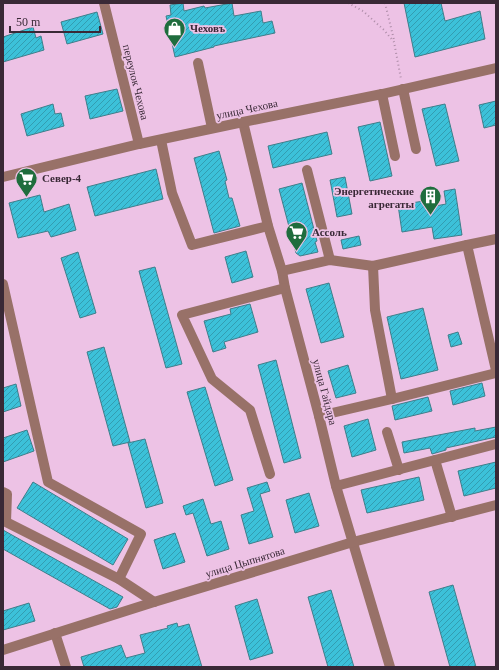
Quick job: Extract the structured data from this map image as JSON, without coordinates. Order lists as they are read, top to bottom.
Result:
{
  "streets": {
    "street": [
      "переулок Чехова",
      "улица Чехова",
      "улица Гайдара",
      "улица Цыпнятова"
    ]
  },
  "crossings": [
    ["переулок Чехова", "улица Чехова"],
    ["улица Чехова", "улица Гайдара"],
    ["улица Гайдара", "улица Цыпнятова"]
  ],
  "places": {
    "shop": ["Чеховъ"],
    "supermarket": ["Север-4", "Ассоль"],
    "building": ["Энергетические агрегаты"]
  },
  "scale_bar": "50 m"
}
